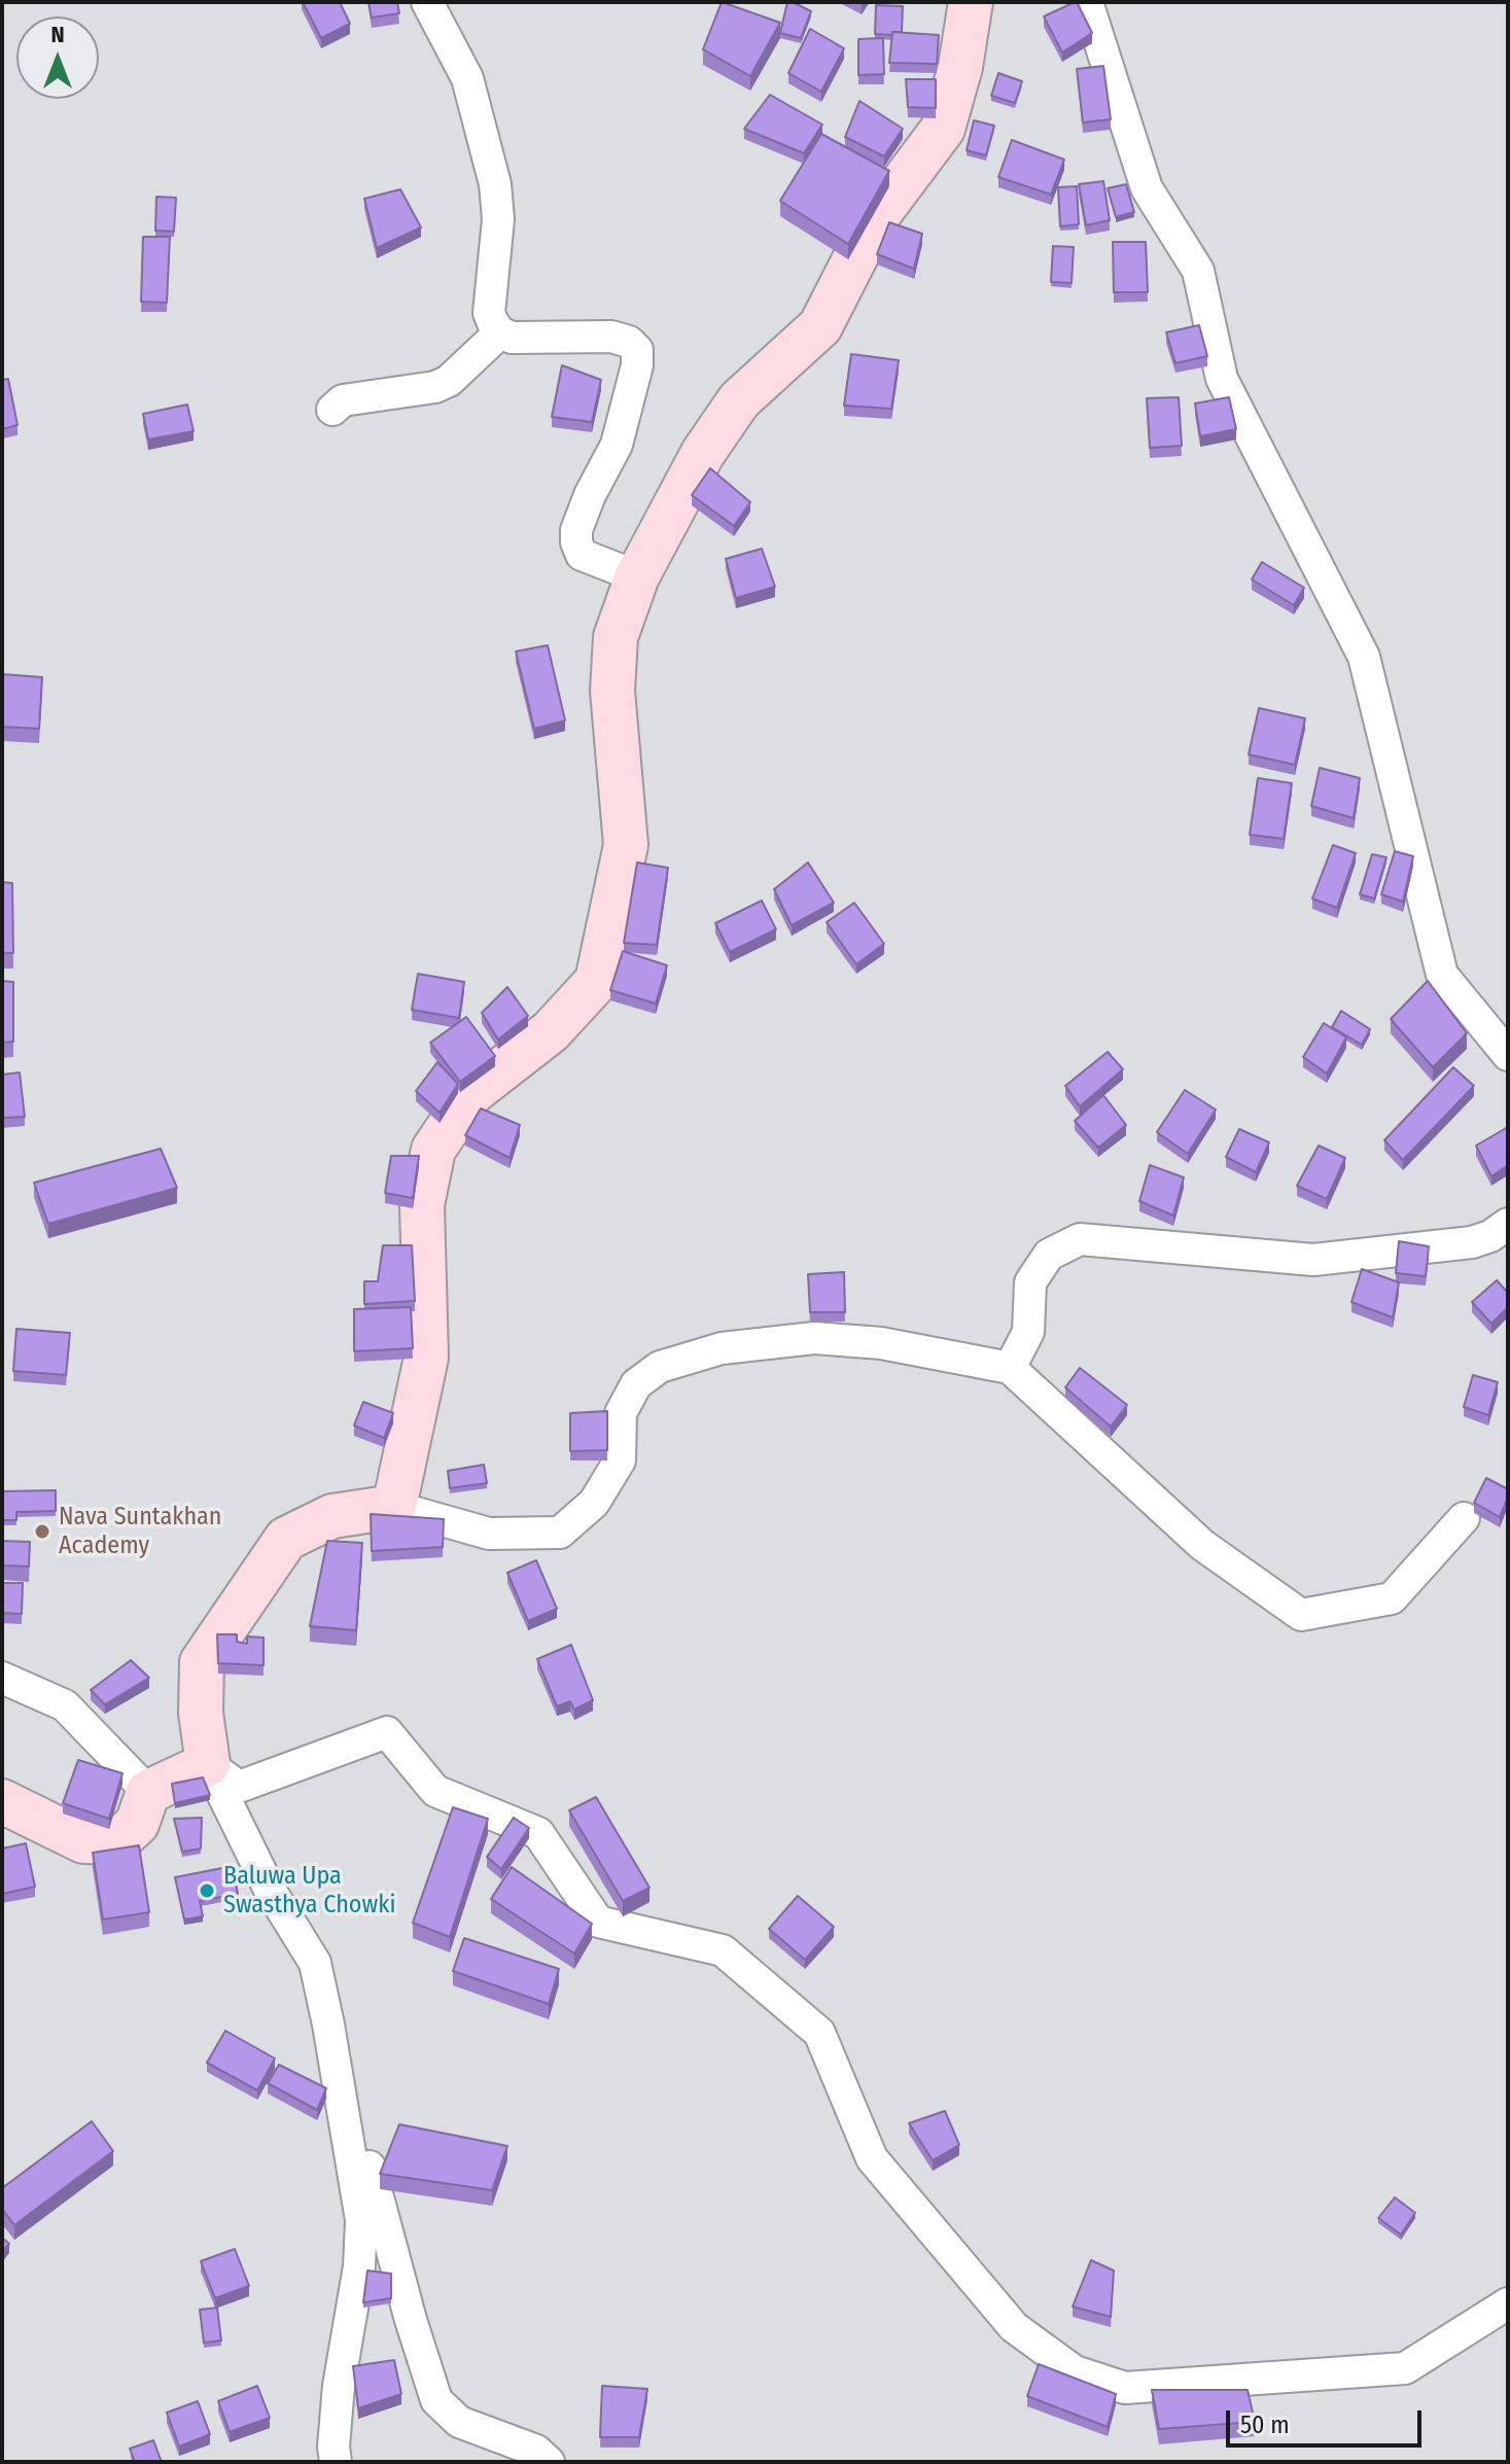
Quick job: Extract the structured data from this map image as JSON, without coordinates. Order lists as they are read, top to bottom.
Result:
{
  "places": ["Nava Suntakhan Academy", "Baluwa Upa Swasthya Chowki"],
  "scale_bar": "50 m",
  "north": "top"
}
